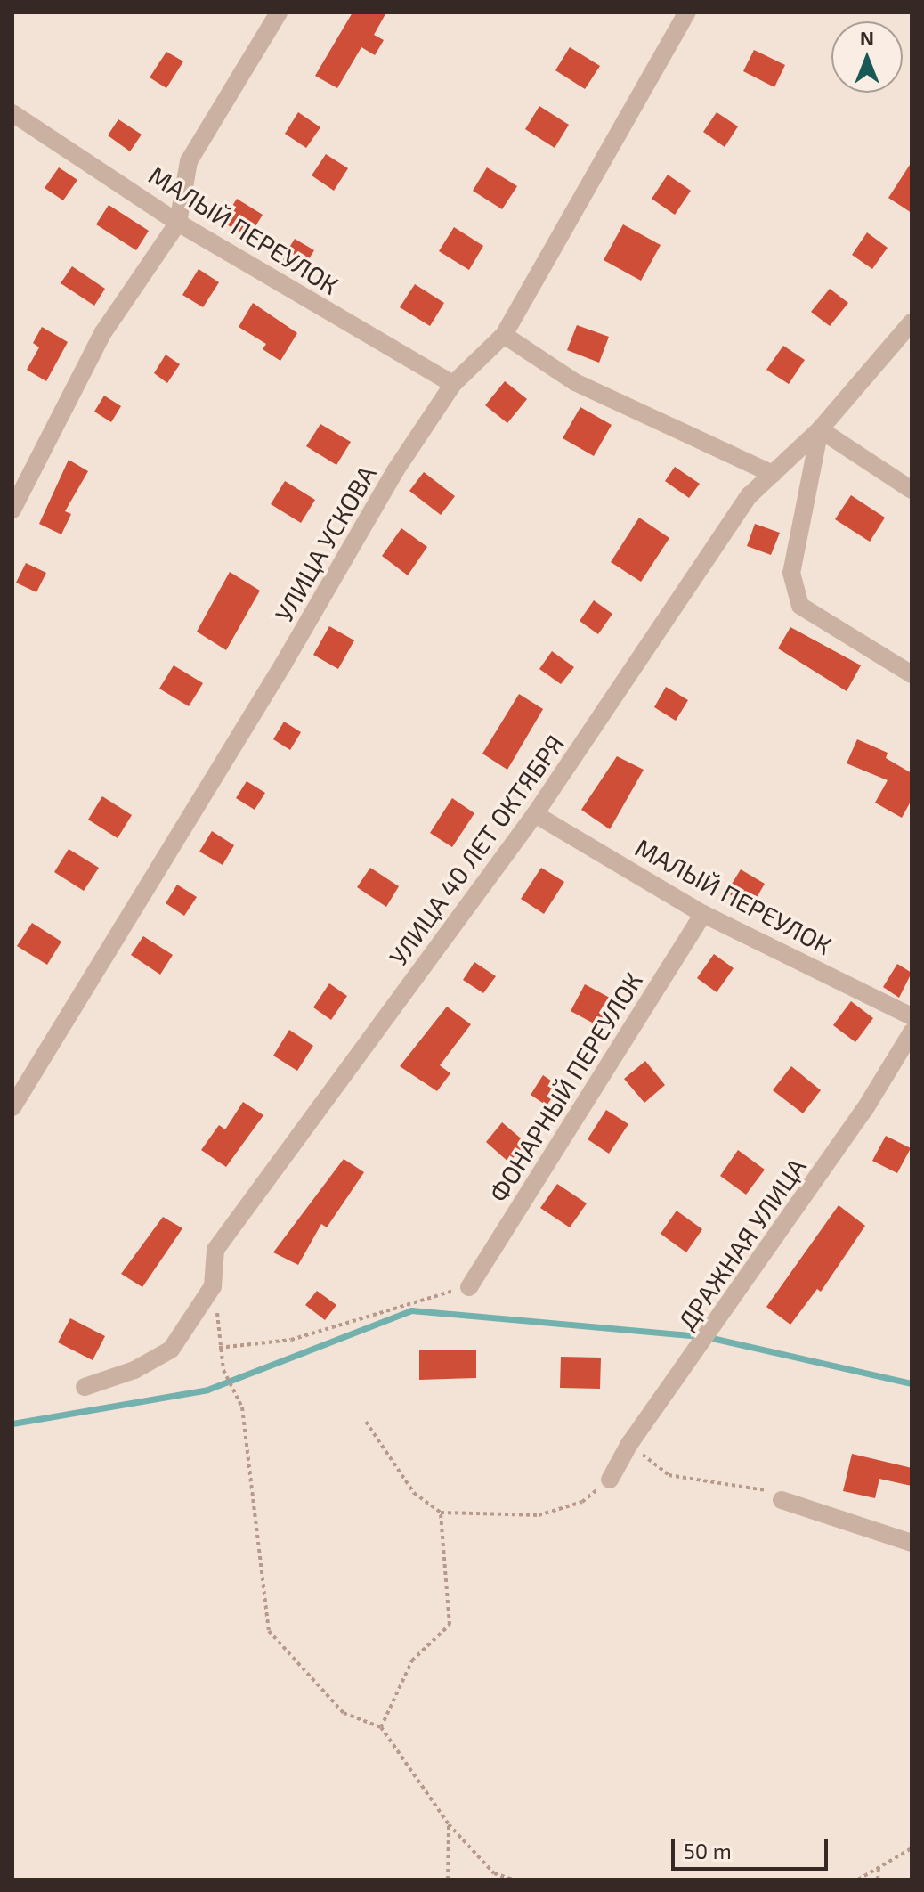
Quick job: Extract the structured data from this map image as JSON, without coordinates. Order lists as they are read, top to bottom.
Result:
{
  "streets": {
    "street": [
      "МАЛЫЙ ПЕРЕУЛОК",
      "УЛИЦА УСКОВА",
      "УЛИЦА 40 ЛЕТ ОКТЯБРЯ",
      "ФОНАРНЫЙ ПЕРЕУЛОК",
      "ДРАЖНАЯ УЛИЦА"
    ]
  },
  "crossings": [
    ["МАЛЫЙ ПЕРЕУЛОК", "УЛИЦА УСКОВА"],
    ["МАЛЫЙ ПЕРЕУЛОК", "УЛИЦА 40 ЛЕТ ОКТЯБРЯ"],
    ["МАЛЫЙ ПЕРЕУЛОК", "ФОНАРНЫЙ ПЕРЕУЛОК"]
  ],
  "scale_bar": "50 m",
  "north": "top"
}
